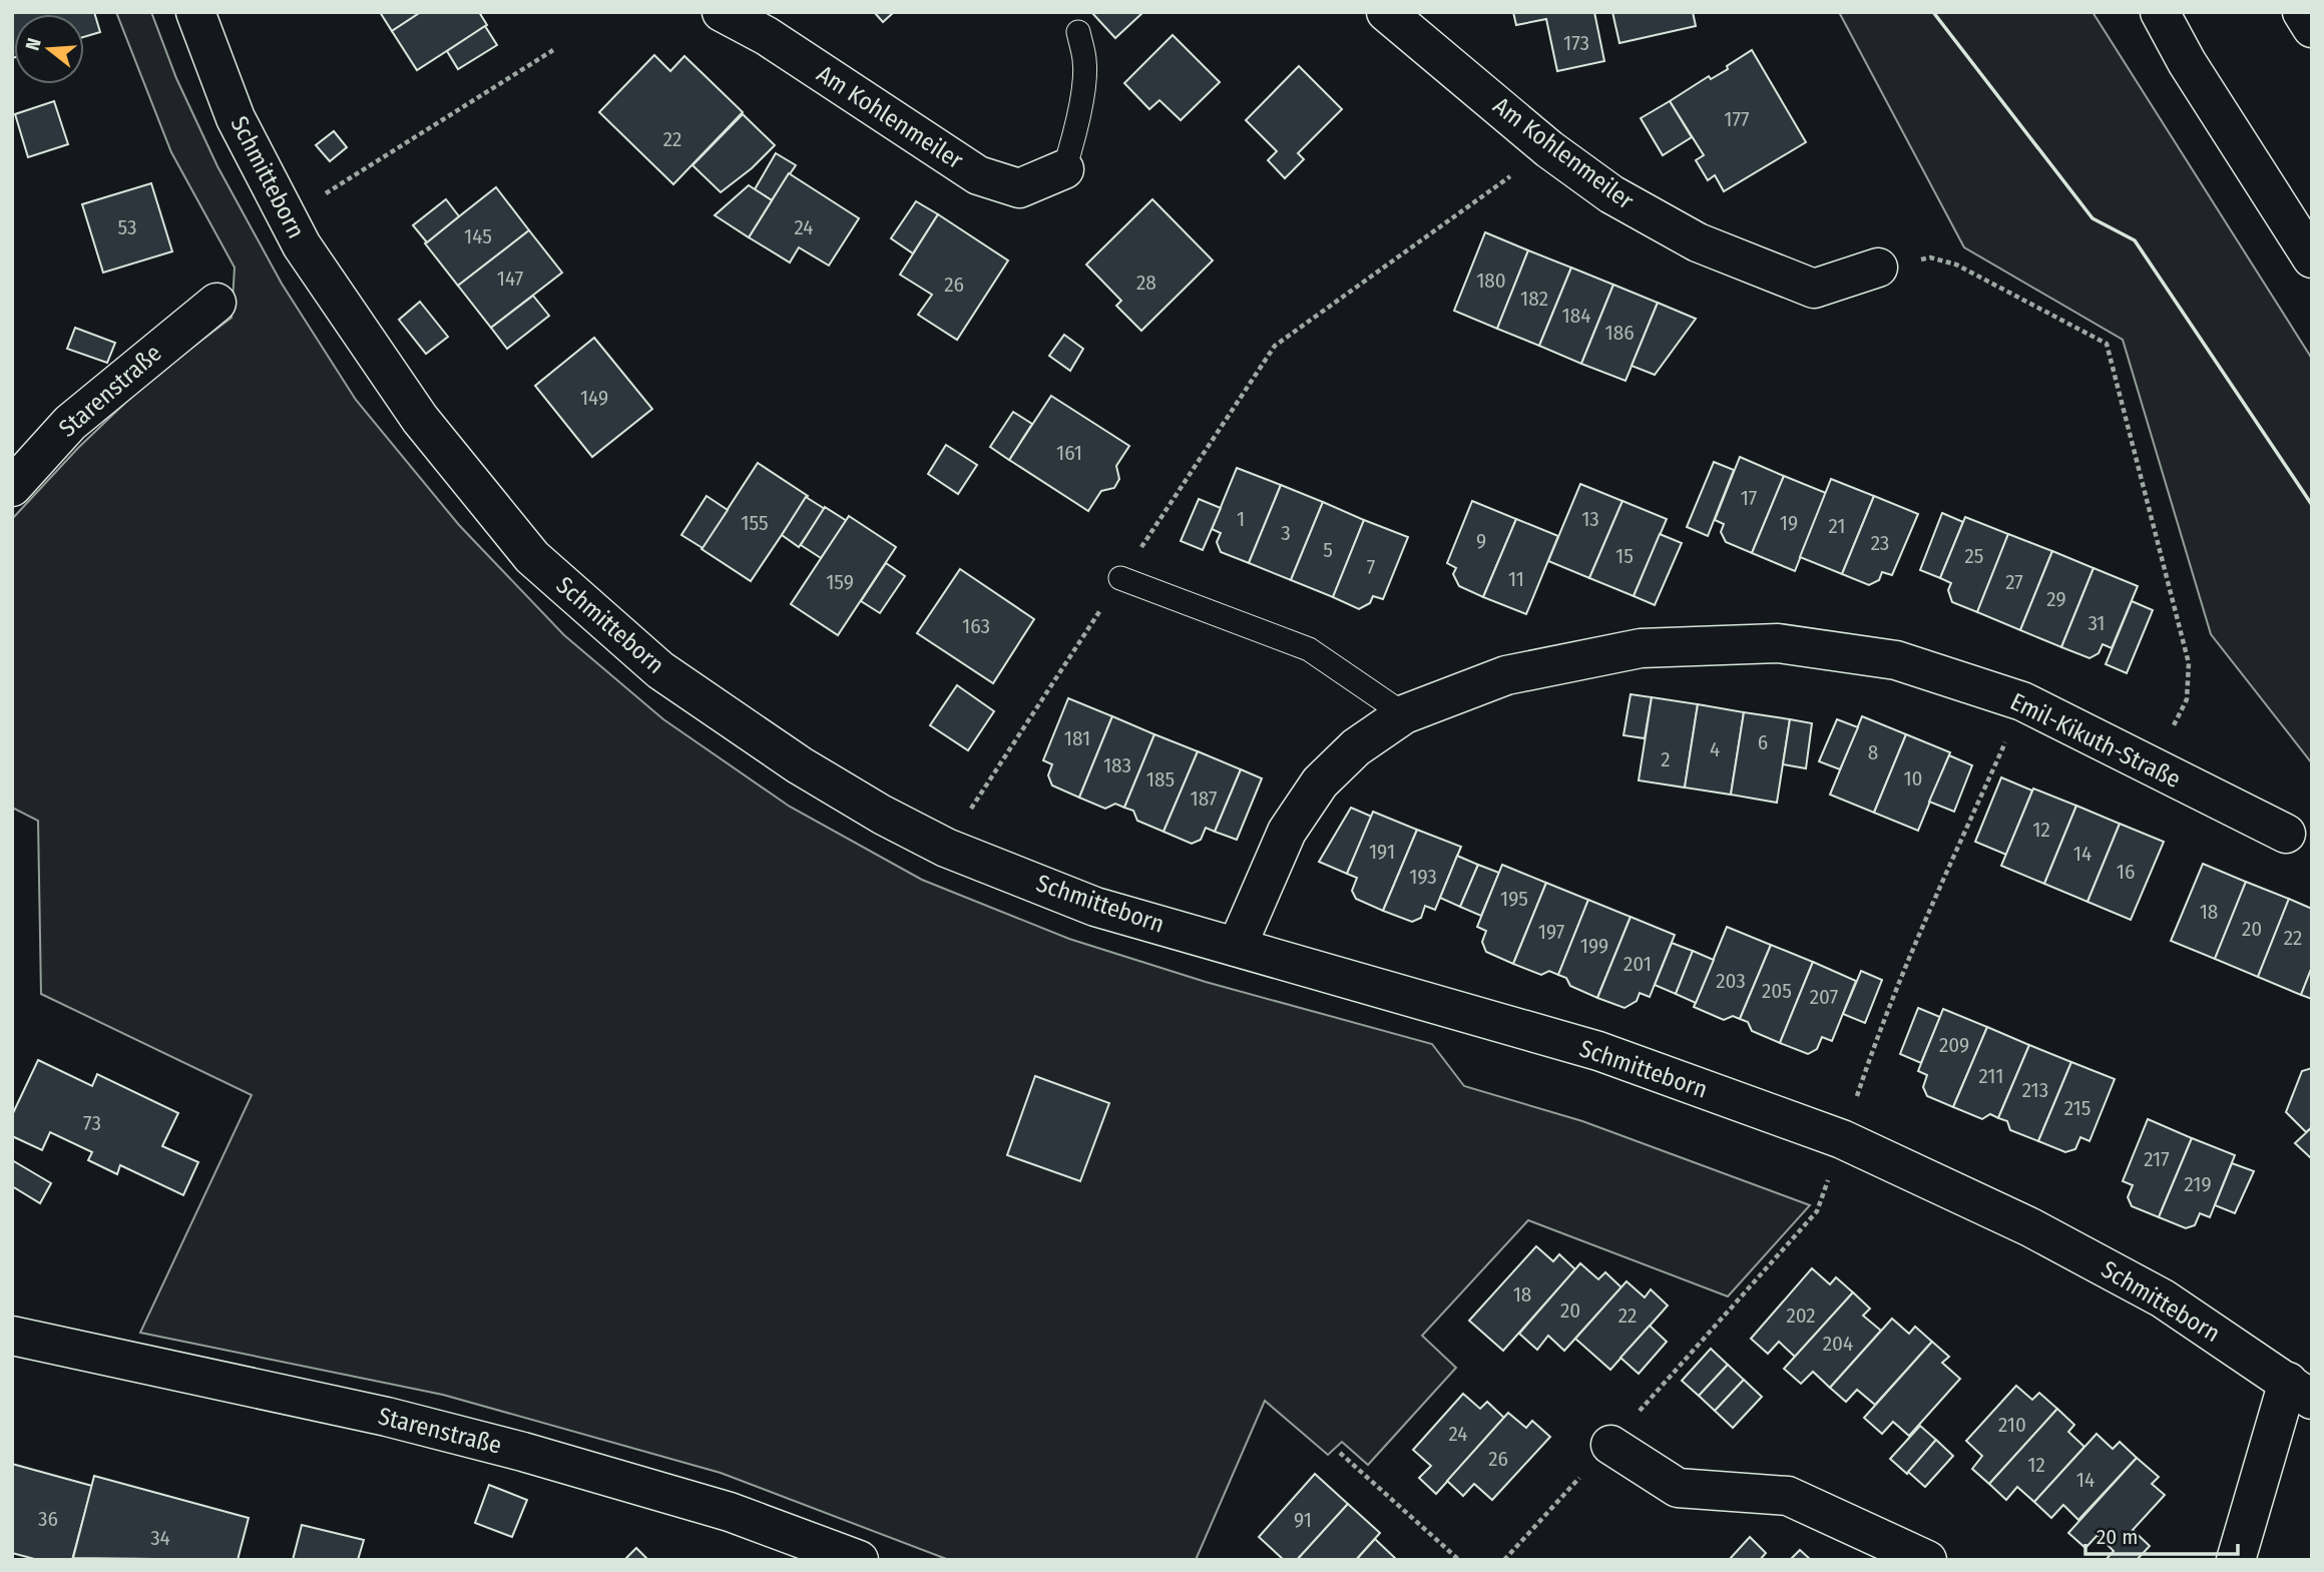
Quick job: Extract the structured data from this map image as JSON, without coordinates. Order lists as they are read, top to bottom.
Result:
{
  "streets": {
    "main road": [
      "Am Kohlenmeiler",
      "Schmitteborn",
      "Starenstraße",
      "Emil-Kikuth-Straße"
    ]
  },
  "crossings": [
    ["Schmitteborn", "Emil-Kikuth-Straße"]
  ],
  "house_numbers": [
    "173",
    "177",
    "22",
    "53",
    "24",
    "145",
    "147",
    "180",
    "28",
    "26",
    "182",
    "184",
    "186",
    "149",
    "161",
    "17",
    "1",
    "13",
    "155",
    "19",
    "21",
    "3",
    "9",
    "23",
    "5",
    "15",
    "25",
    "7",
    "11",
    "159",
    "27",
    "29",
    "31",
    "163",
    "181",
    "6",
    "4",
    "8",
    "2",
    "183",
    "10",
    "185",
    "187",
    "12",
    "191",
    "14",
    "16",
    "193",
    "195",
    "18",
    "20",
    "197",
    "22",
    "199",
    "201",
    "203",
    "205",
    "207",
    "209",
    "211",
    "213",
    "215",
    "73",
    "217",
    "219",
    "18",
    "20",
    "22",
    "202",
    "204",
    "210",
    "24",
    "26",
    "12",
    "14",
    "36",
    "91",
    "34"
  ],
  "scale_bar": "20 m",
  "north": "left"
}
